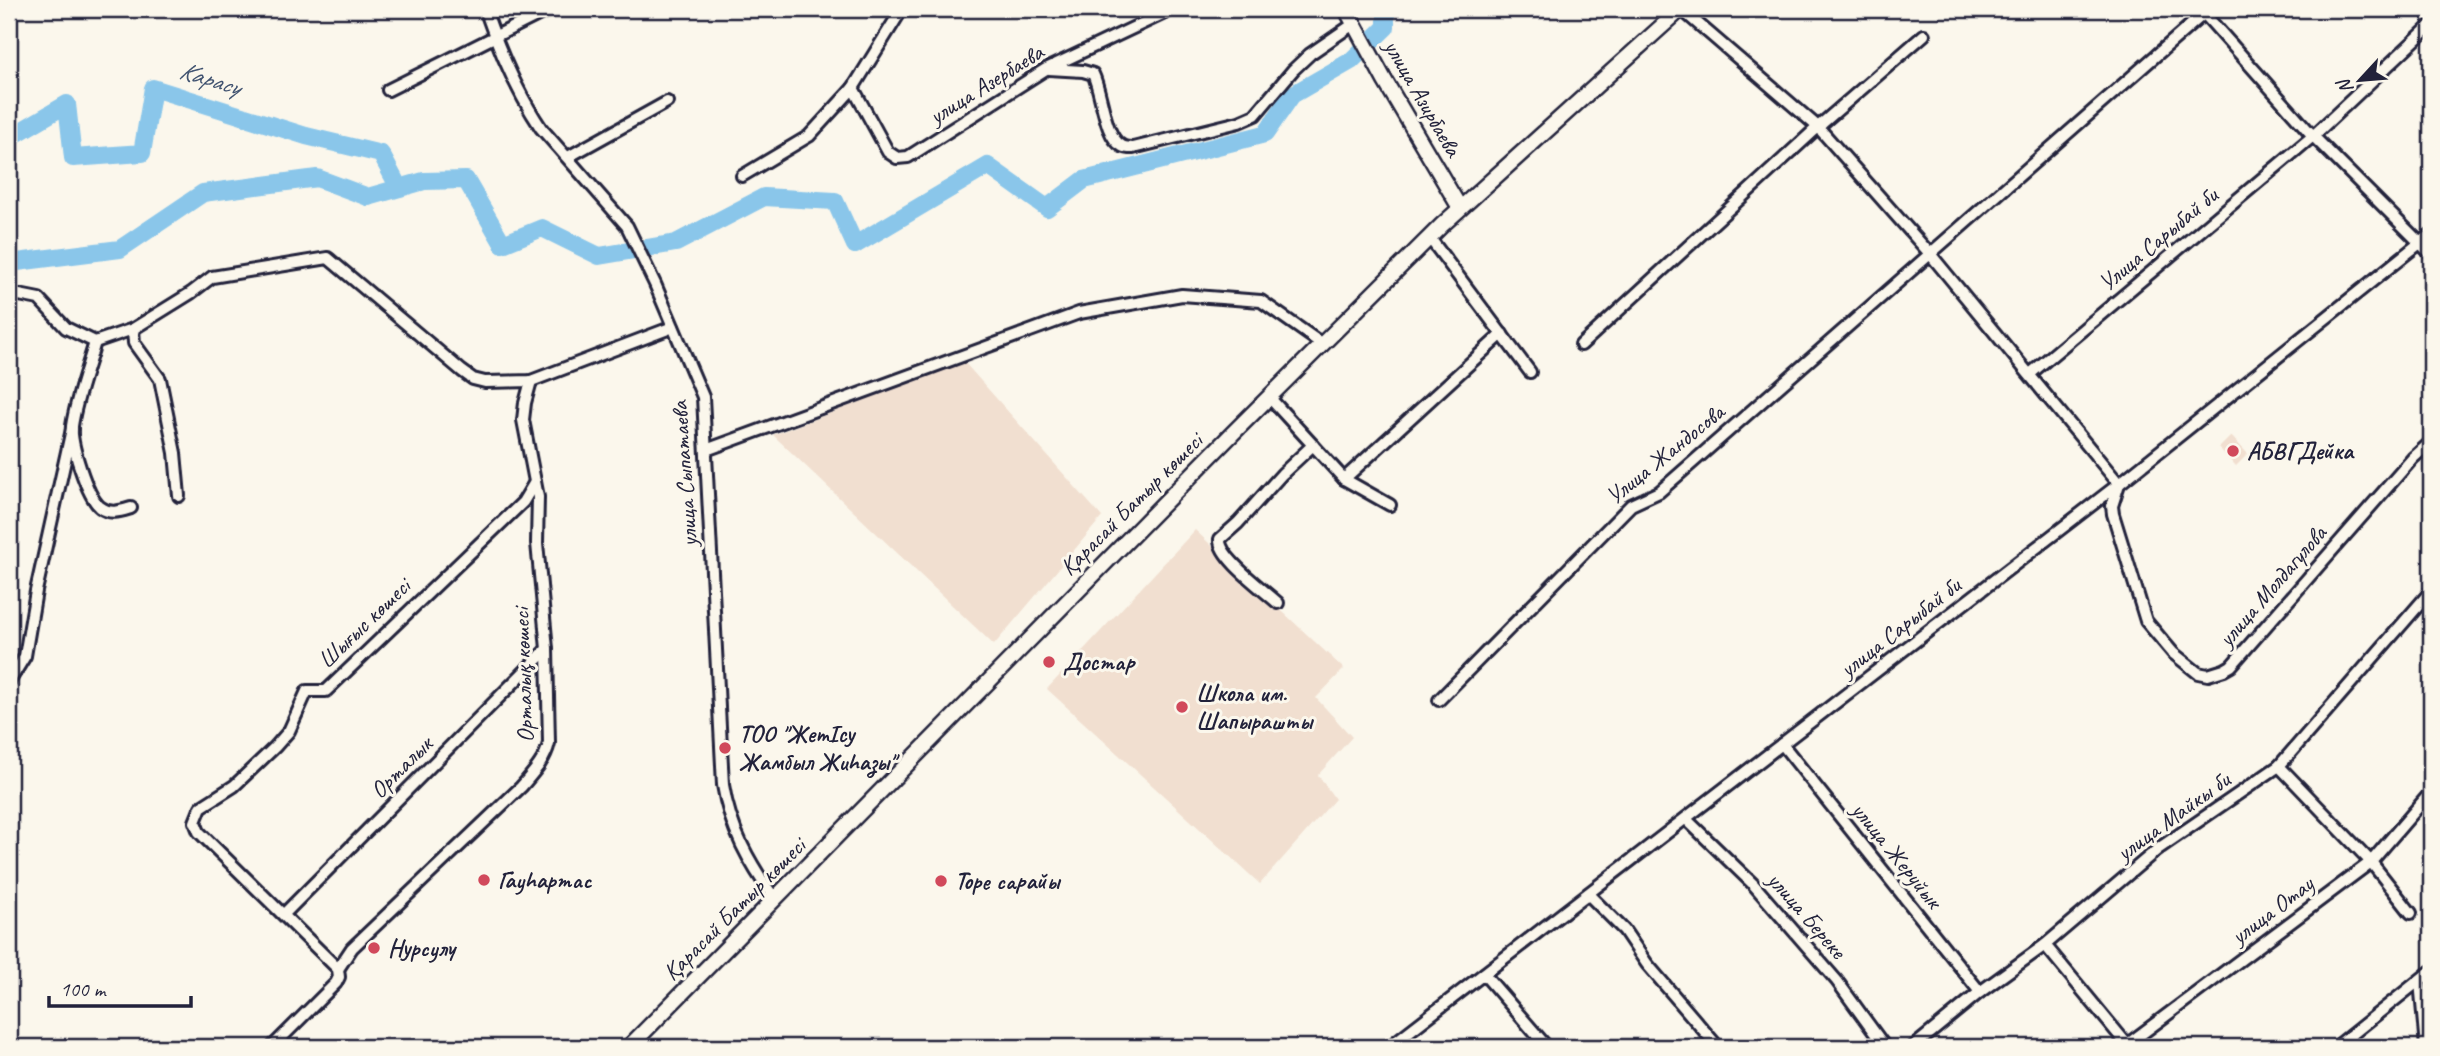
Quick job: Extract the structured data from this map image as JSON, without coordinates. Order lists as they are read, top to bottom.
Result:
{
  "streets": {
    "main road": ["улица Азирбаева", "Қарасай Батыр көшесі"],
    "street": [
      "улица Азербаева",
      "Улица Сарыбай би",
      "Улица Жандосова",
      "улица Сыпатаева",
      "улица Молдагулова",
      "Шығыс көшесі",
      "улица Сарыбай би",
      "Орталық көшесі",
      "Орталык",
      "улица Майкы би",
      "улица Жеруйык",
      "улица Отау",
      "улица Береке"
    ]
  },
  "crossings": [
    ["улица Азирбаева", "Қарасай Батыр көшесі"],
    ["улица Сыпатаева", "Қарасай Батыр көшесі"],
    ["улица Молдагулова", "улица Сарыбай би"],
    ["Шығыс көшесі", "Орталық көшесі"],
    ["Шығыс көшесі", "Орталык"],
    ["улица Сарыбай би", "улица Жеруйык"],
    ["улица Сарыбай би", "улица Береке"],
    ["Орталық көшесі", "Орталык"],
    ["улица Майкы би", "улица Жеруйык"]
  ],
  "water": ["Карасу"],
  "places": [
    "АБВГДейка",
    "Достар",
    "Школа им. Шапырашты",
    "ТОО \"ЖетIсу Жамбыл Жиhазы\"",
    "Гауhартас",
    "Торе сарайы",
    "Нурсулу"
  ],
  "scale_bar": "100 m",
  "north": "bottom left"
}
